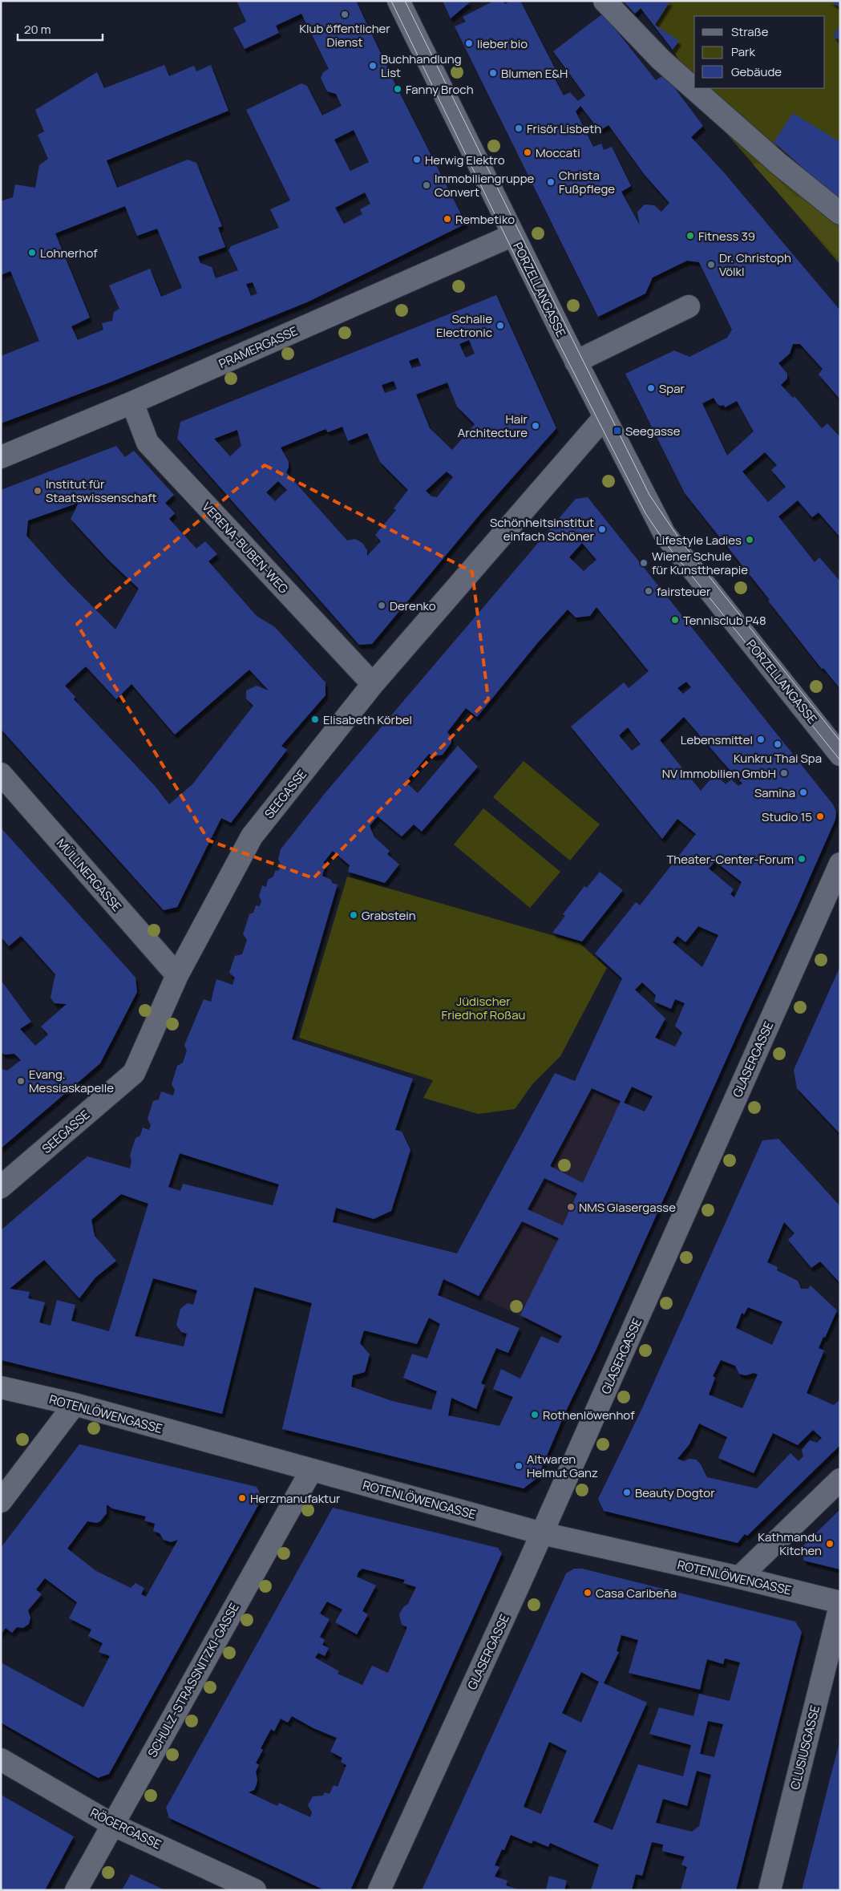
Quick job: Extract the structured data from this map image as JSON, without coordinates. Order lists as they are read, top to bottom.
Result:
{
  "streets": {
    "street": [
      "PORZELLANGASSE",
      "PRAMERGASSE",
      "VERENA-BUBEN-WEG",
      "SEEGASSE",
      "MÜLLNERGASSE",
      "GLASERGASSE",
      "ROTENLÖWENGASSE",
      "SCHULZ-STRASSNITZKI-GASSE",
      "CLUSIUSGASSE",
      "RÖGERGASSE"
    ]
  },
  "crossings": [
    ["PORZELLANGASSE", "PRAMERGASSE"],
    ["PORZELLANGASSE", "SEEGASSE"],
    ["PRAMERGASSE", "VERENA-BUBEN-WEG"],
    ["VERENA-BUBEN-WEG", "SEEGASSE"],
    ["SEEGASSE", "MÜLLNERGASSE"],
    ["GLASERGASSE", "ROTENLÖWENGASSE"],
    ["ROTENLÖWENGASSE", "SCHULZ-STRASSNITZKI-GASSE"],
    ["ROTENLÖWENGASSE", "CLUSIUSGASSE"],
    ["SCHULZ-STRASSNITZKI-GASSE", "RÖGERGASSE"]
  ],
  "parks": ["Jüdischer Friedhof Roßau"],
  "places": {
    "other": [
      "Klub öffentlicher Dienst",
      "lieber bio",
      "Buchhandlung List",
      "Blumen E&H",
      "Fanny Broch",
      "Frisör Lisbeth",
      "Moccati",
      "Herwig Elektro",
      "Christa Fußpflege",
      "Immobiliengruppe Convert",
      "Rembetiko",
      "Fitness 39",
      "Lohnerhof",
      "Dr. Christoph Völkl",
      "Schalie Electronic",
      "Spar",
      "Hair Architecture",
      "Institut für Staatswissenschaft",
      "Schönheitsinstitut einfach Schöner",
      "Lifestyle Ladies",
      "Wiener Schule für Kunsttherapie",
      "fairsteuer",
      "Derenko",
      "Tennisclub P48",
      "Elisabeth Körbel",
      "Lebensmittel",
      "Kunkru Thai Spa",
      "NV Immobilien GmbH",
      "Samina",
      "Studio 15",
      "Theater-Center-Forum",
      "Grabstein",
      "Evang. Messiaskapelle",
      "NMS Glasergasse",
      "Rothenlöwenhof",
      "Altwaren Helmut Ganz",
      "Beauty Dogtor",
      "Herzmanufaktur",
      "Kathmandu Kitchen",
      "Casa Caribeña"
    ],
    "transit": ["Seegasse"]
  },
  "legend": ["Straße", "Park", "Gebäude"],
  "scale_bar": "20 m"
}
